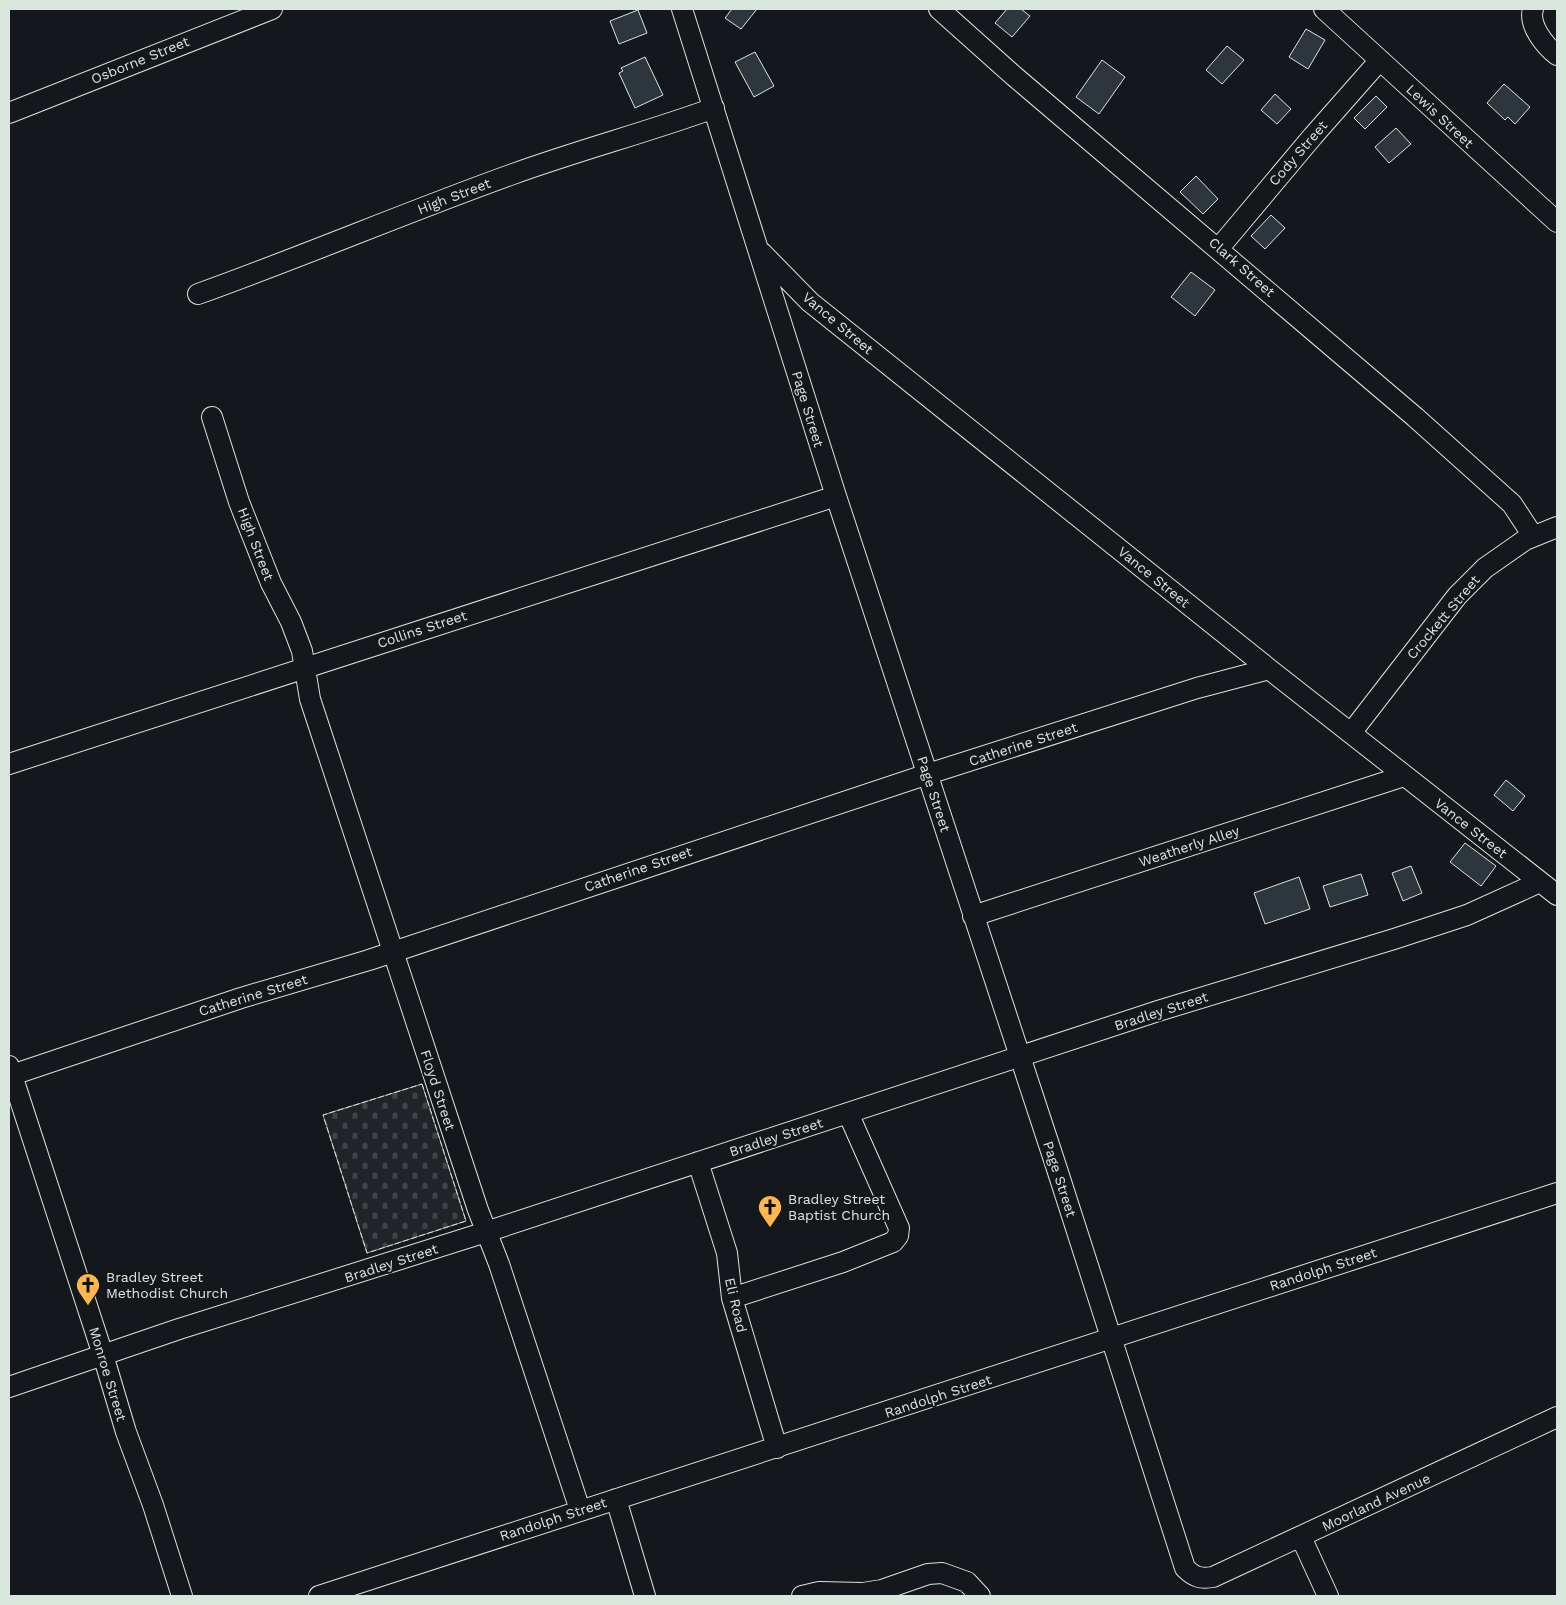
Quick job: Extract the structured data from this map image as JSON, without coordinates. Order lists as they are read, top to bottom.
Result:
{
  "streets": {
    "street": [
      "Osborne Street",
      "Lewis Street",
      "Cody Street",
      "High Street",
      "Clark Street",
      "Vance Street",
      "Page Street",
      "Crockett Street",
      "Collins Street",
      "Catherine Street",
      "Weatherly Alley",
      "Bradley Street",
      "Floyd Street",
      "Randolph Street",
      "Eli Road",
      "Monroe Street",
      "Moorland Avenue"
    ]
  },
  "crossings": [
    ["Lewis Street", "Cody Street"],
    ["Cody Street", "Clark Street"],
    ["High Street", "Page Street"],
    ["High Street", "Collins Street"],
    ["High Street", "Floyd Street"],
    ["Clark Street", "Crockett Street"],
    ["Vance Street", "Page Street"],
    ["Vance Street", "Crockett Street"],
    ["Vance Street", "Catherine Street"],
    ["Vance Street", "Weatherly Alley"],
    ["Vance Street", "Bradley Street"],
    ["Page Street", "Collins Street"],
    ["Page Street", "Catherine Street"],
    ["Page Street", "Weatherly Alley"],
    ["Page Street", "Bradley Street"],
    ["Page Street", "Randolph Street"],
    ["Page Street", "Moorland Avenue"],
    ["Collins Street", "Floyd Street"],
    ["Catherine Street", "Floyd Street"],
    ["Catherine Street", "Monroe Street"],
    ["Bradley Street", "Floyd Street"],
    ["Bradley Street", "Eli Road"],
    ["Bradley Street", "Monroe Street"],
    ["Floyd Street", "Randolph Street"],
    ["Randolph Street", "Eli Road"]
  ],
  "places": {
    "church": ["Bradley Street Baptist Church", "Bradley Street Methodist Church"]
  }
}
